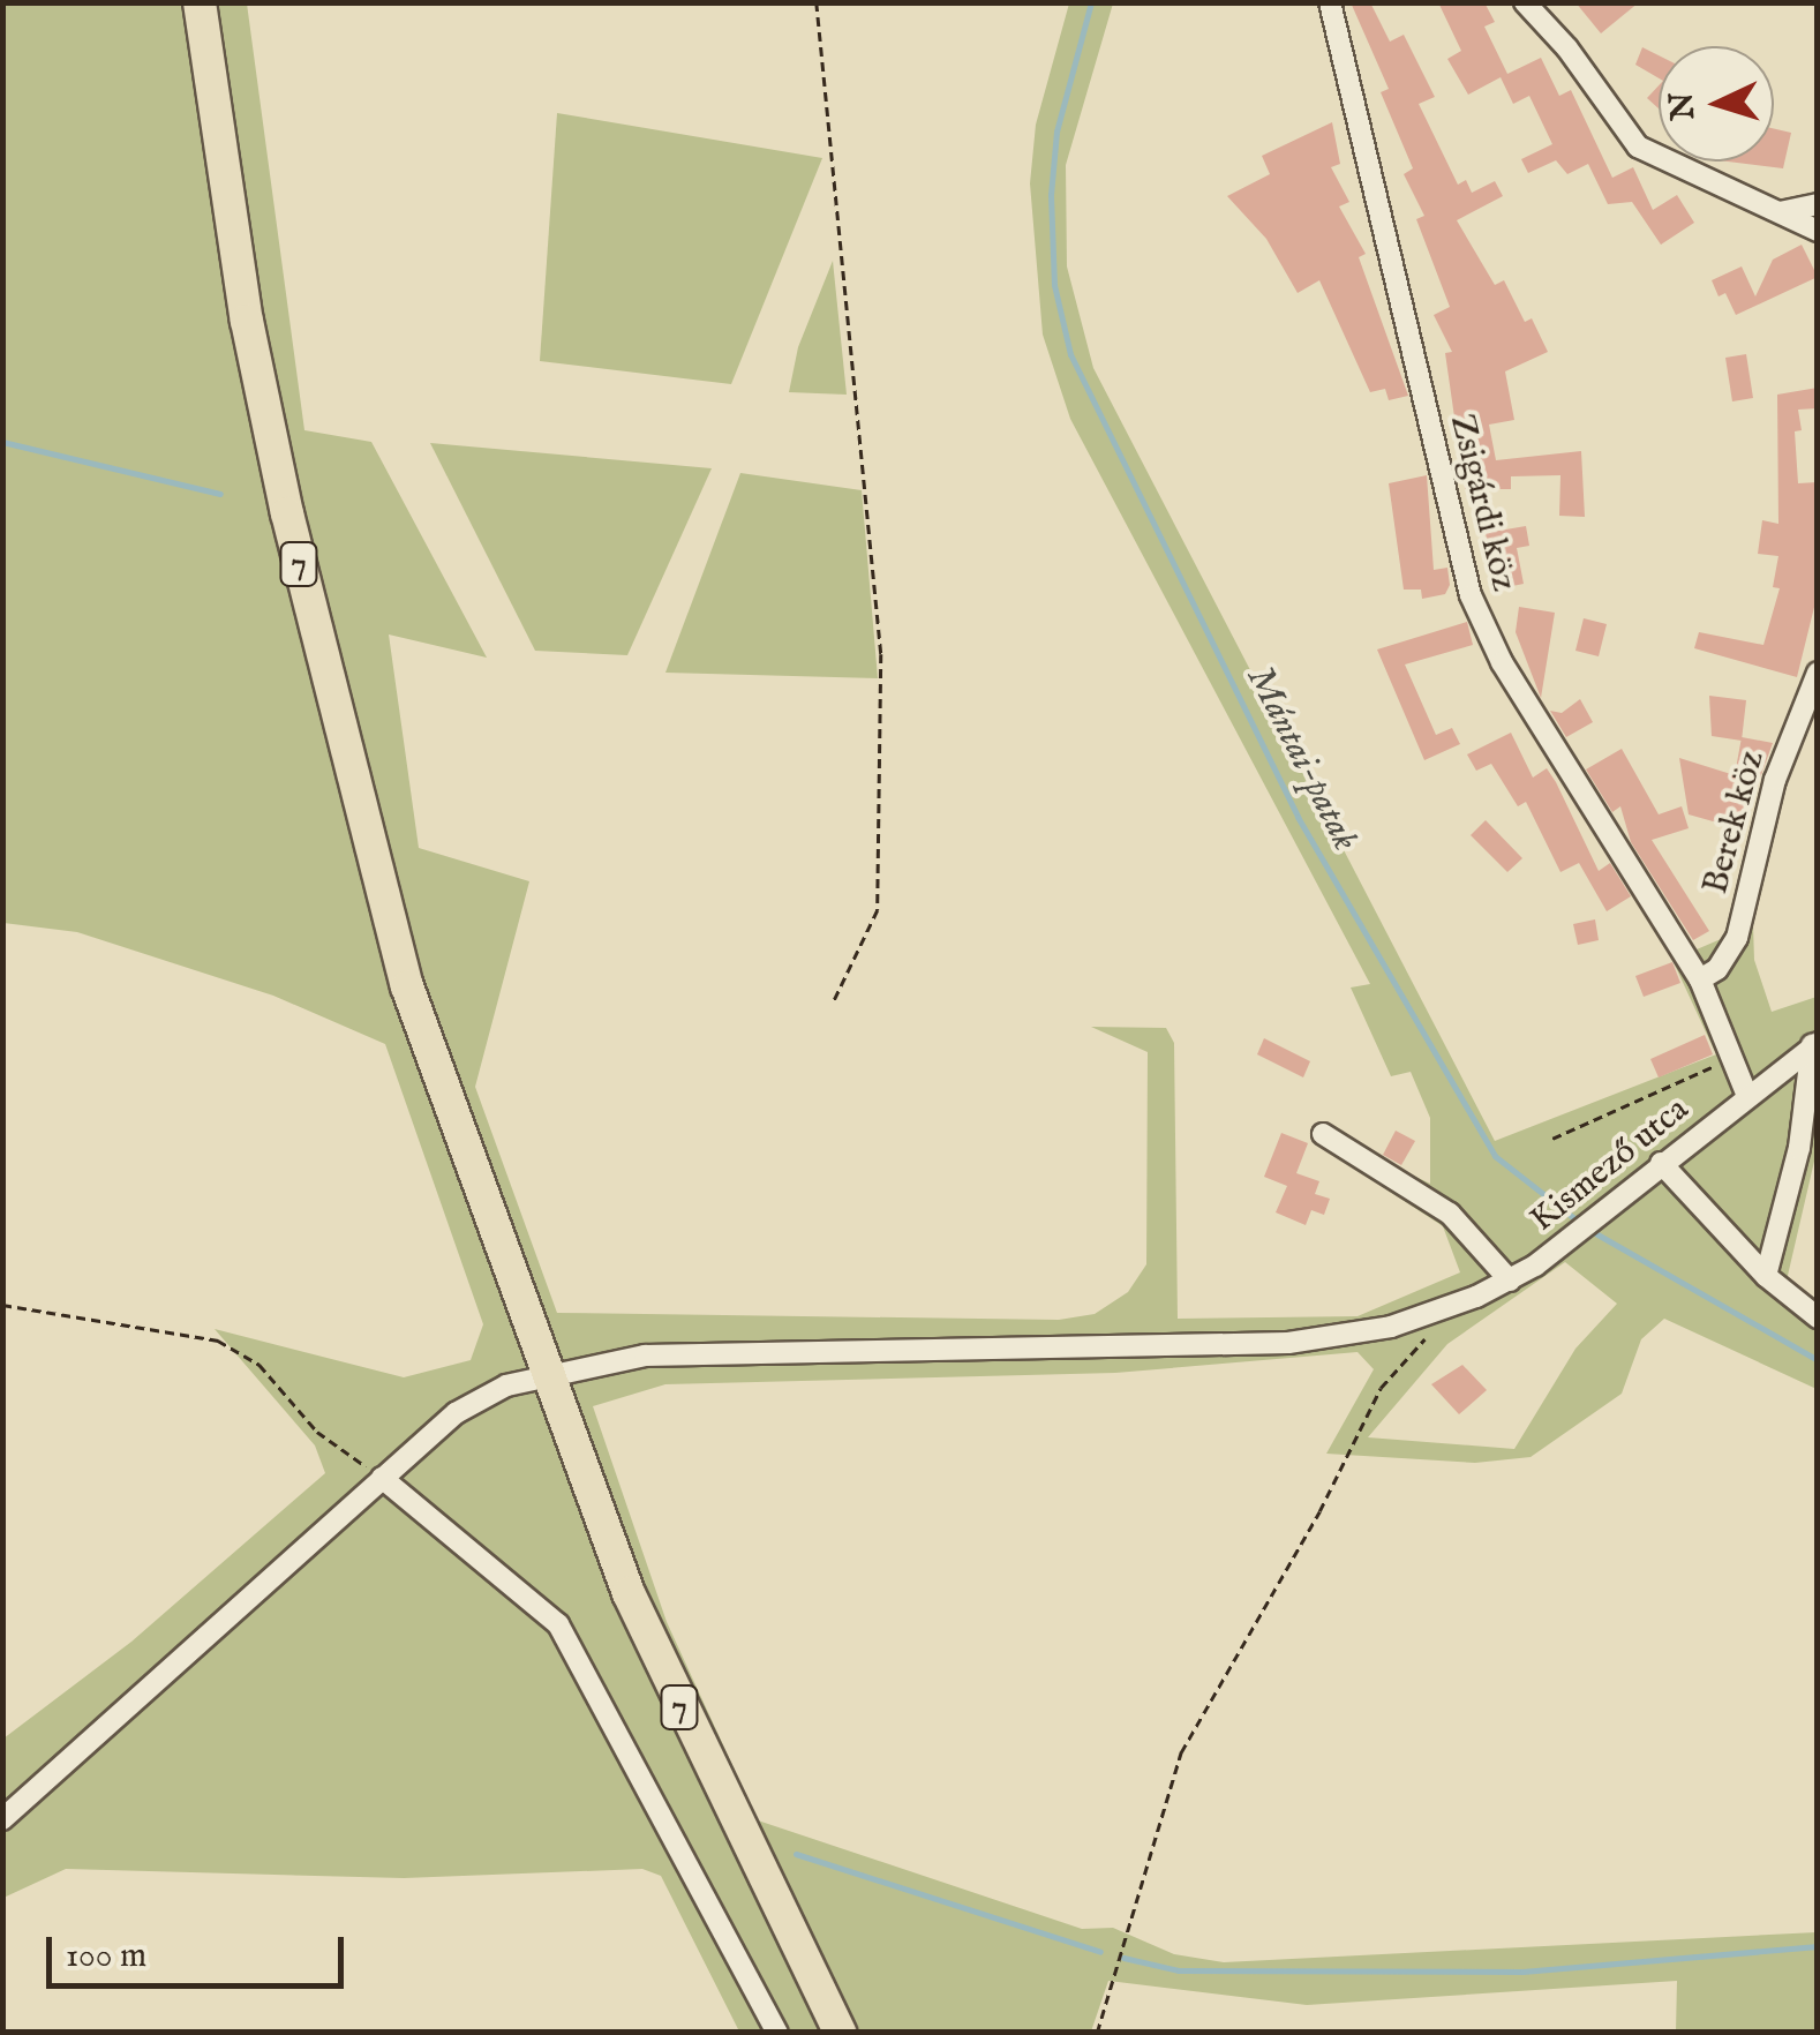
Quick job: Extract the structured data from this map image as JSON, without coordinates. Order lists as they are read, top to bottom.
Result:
{
  "streets": {
    "main road": ["7"],
    "street": ["Zsigárdi köz", "Berek köz", "Kismező utca"]
  },
  "crossings": [
    ["Zsigárdi köz", "Berek köz"],
    ["Zsigárdi köz", "Kismező utca"],
    ["7", "Kismező utca"]
  ],
  "water": ["Mántai-patak"],
  "scale_bar": "100 m",
  "north": "left"
}
